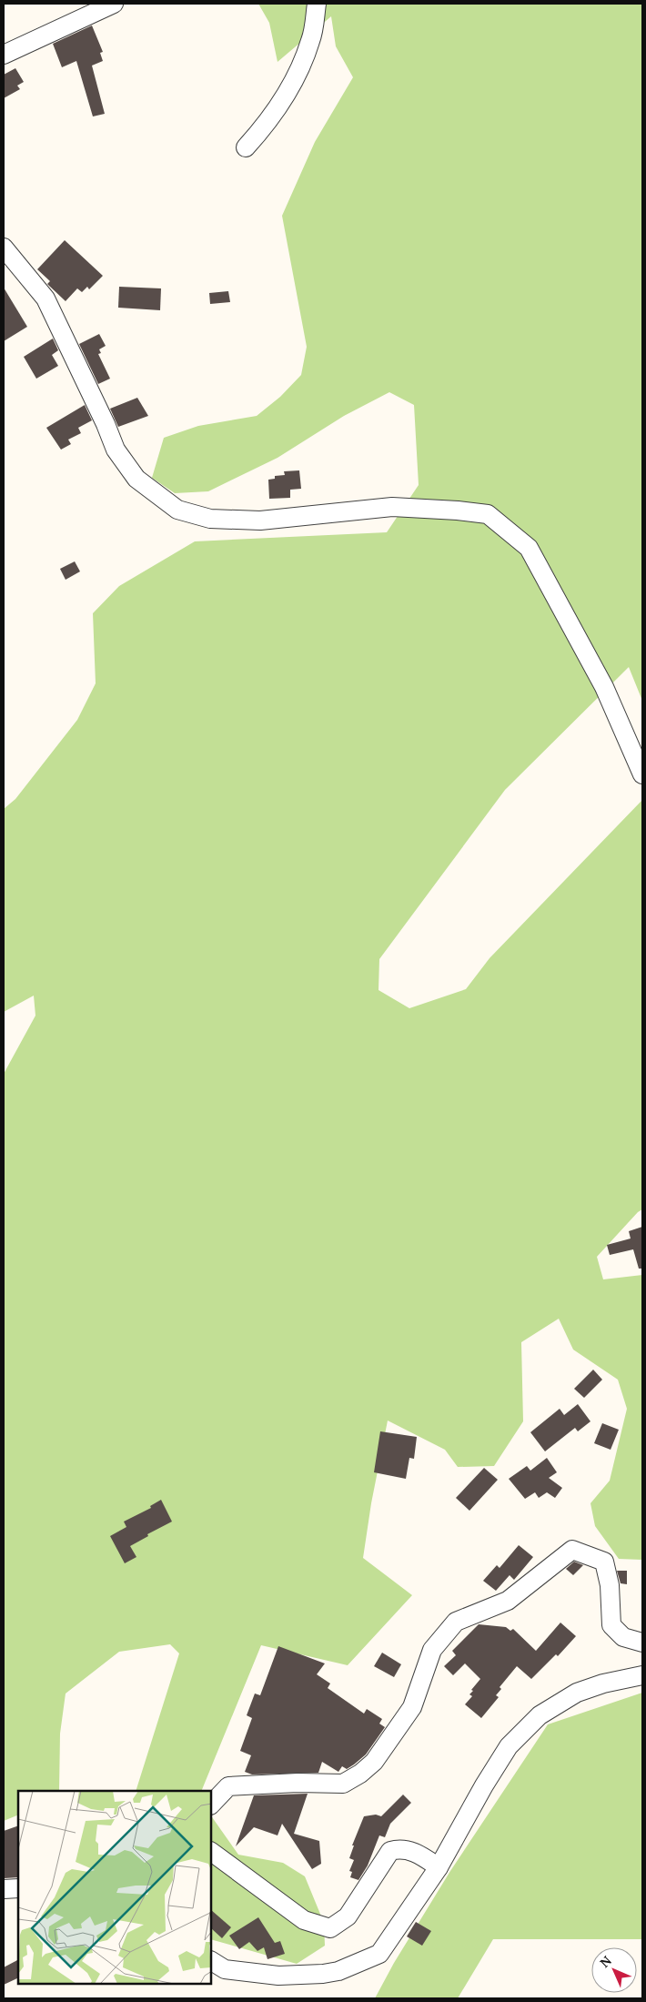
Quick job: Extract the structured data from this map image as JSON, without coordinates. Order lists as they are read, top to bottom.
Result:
{
  "north": "top left"
}
